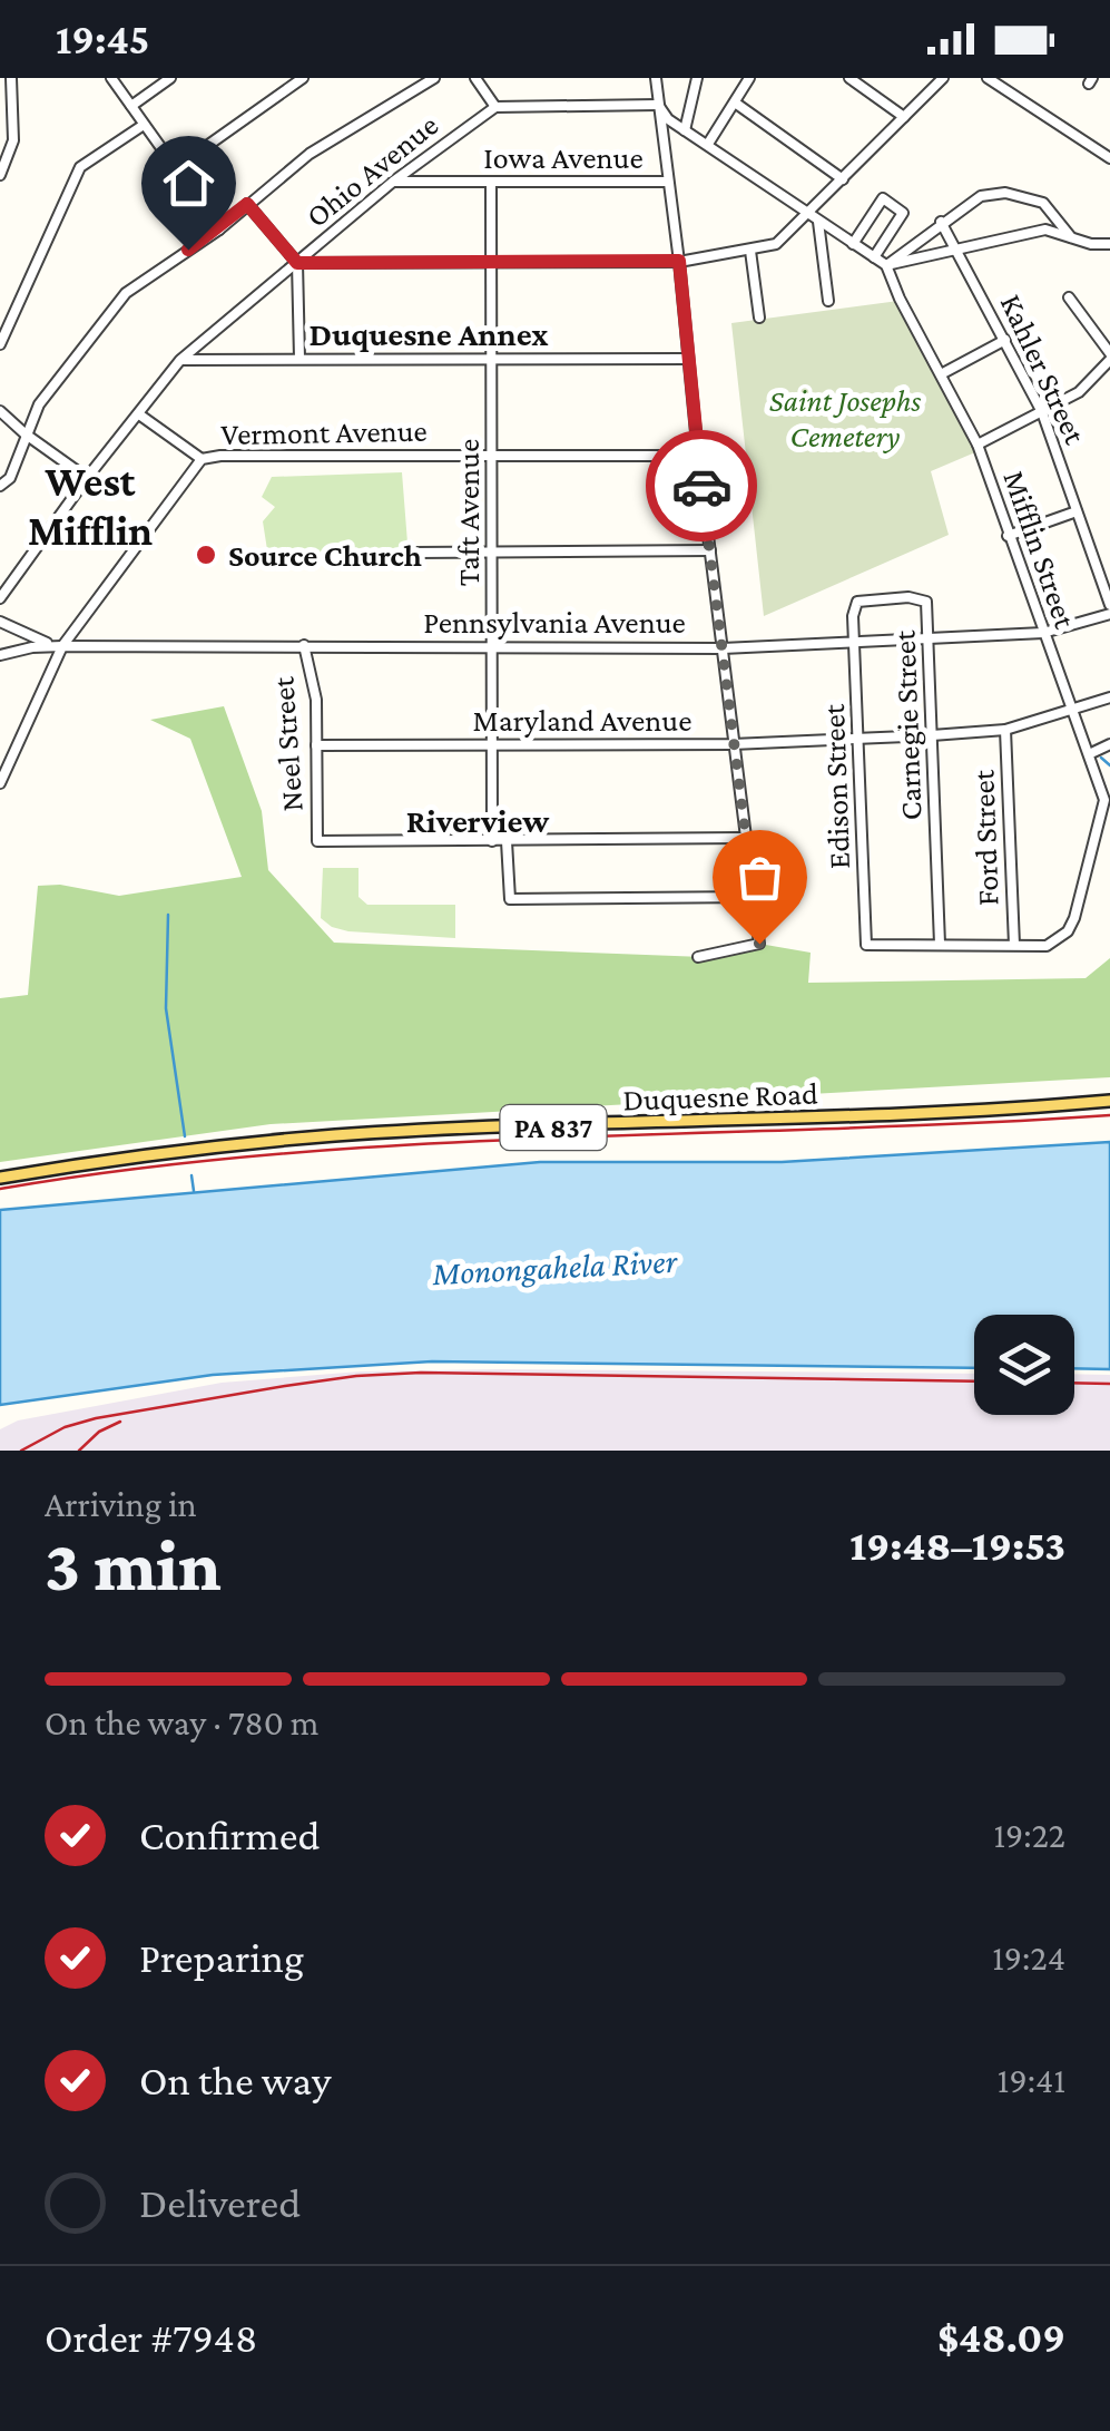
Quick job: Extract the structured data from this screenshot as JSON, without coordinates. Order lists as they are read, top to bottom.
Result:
{
  "streets": {
    "main road": ["Duquesne Road", "PA 837"],
    "street": [
      "Iowa Avenue",
      "Ohio Avenue",
      "Kahler Street",
      "Vermont Avenue",
      "Taft Avenue",
      "Mifflin Street",
      "Pennsylvania Avenue",
      "Maryland Avenue",
      "Carnegie Street",
      "Neel Street",
      "Edison Street",
      "Ford Street"
    ]
  },
  "crossings": [
    ["Iowa Avenue", "Ohio Avenue"],
    ["Iowa Avenue", "Taft Avenue"],
    ["Vermont Avenue", "Taft Avenue"],
    ["Vermont Avenue", "Pennsylvania Avenue"],
    ["Taft Avenue", "Pennsylvania Avenue"],
    ["Taft Avenue", "Maryland Avenue"],
    ["Taft Avenue", "Neel Street"],
    ["Mifflin Street", "Pennsylvania Avenue"],
    ["Mifflin Street", "Maryland Avenue"],
    ["Mifflin Street", "Carnegie Street"],
    ["Mifflin Street", "Edison Street"],
    ["Mifflin Street", "Ford Street"],
    ["Pennsylvania Avenue", "Carnegie Street"],
    ["Pennsylvania Avenue", "Neel Street"],
    ["Pennsylvania Avenue", "Edison Street"],
    ["Maryland Avenue", "Carnegie Street"],
    ["Maryland Avenue", "Neel Street"],
    ["Maryland Avenue", "Edison Street"],
    ["Maryland Avenue", "Ford Street"],
    ["Carnegie Street", "Edison Street"]
  ],
  "districts": ["Duquesne Annex", "West Mifflin", "Riverview"],
  "water": ["Monongahela River"],
  "parks": ["Saint Josephs Cemetery"],
  "places": ["Source Church"],
  "page": {
    "status": "19:45",
    "heading": ["3 min", "Arriving in", "19:48–19:53"],
    "panel": ["Order #7948", "$48.09"],
    "bar": "On the way · 780 m",
    "list": [
      ["Confirmed", "19:22"],
      ["Preparing", "19:24"],
      ["On the way", "19:41"],
      "Delivered"
    ]
  }
}
